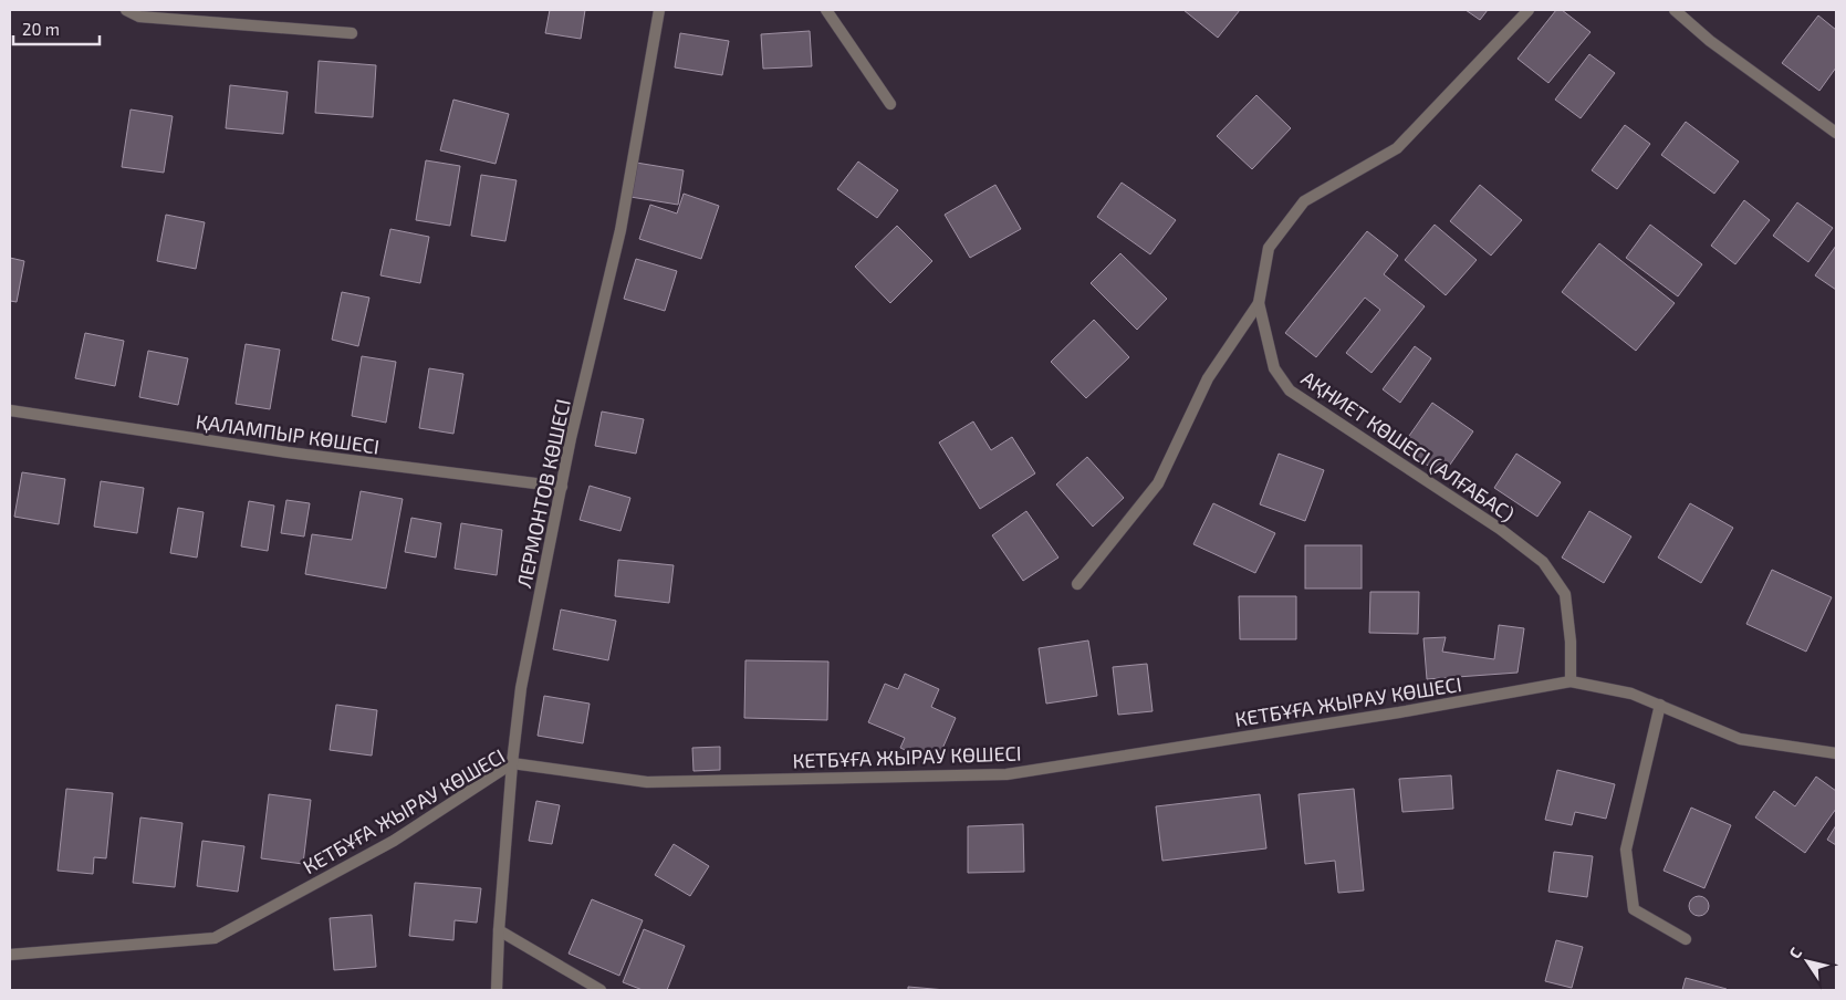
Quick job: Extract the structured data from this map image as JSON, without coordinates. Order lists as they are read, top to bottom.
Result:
{
  "streets": {
    "street": [
      "ҚАЛАМПЫР КӨШЕСІ",
      "АҚНИЕТ КӨШЕСІ (АЛҒАБАС)",
      "ЛЕРМОНТОВ КӨШЕСІ",
      "КЕТБҰҒА ЖЫРАУ КӨШЕСІ"
    ]
  },
  "crossings": [
    ["ҚАЛАМПЫР КӨШЕСІ", "ЛЕРМОНТОВ КӨШЕСІ"],
    ["АҚНИЕТ КӨШЕСІ (АЛҒАБАС)", "КЕТБҰҒА ЖЫРАУ КӨШЕСІ"],
    ["ЛЕРМОНТОВ КӨШЕСІ", "КЕТБҰҒА ЖЫРАУ КӨШЕСІ"]
  ],
  "scale_bar": "20 m",
  "north": "top left"
}
